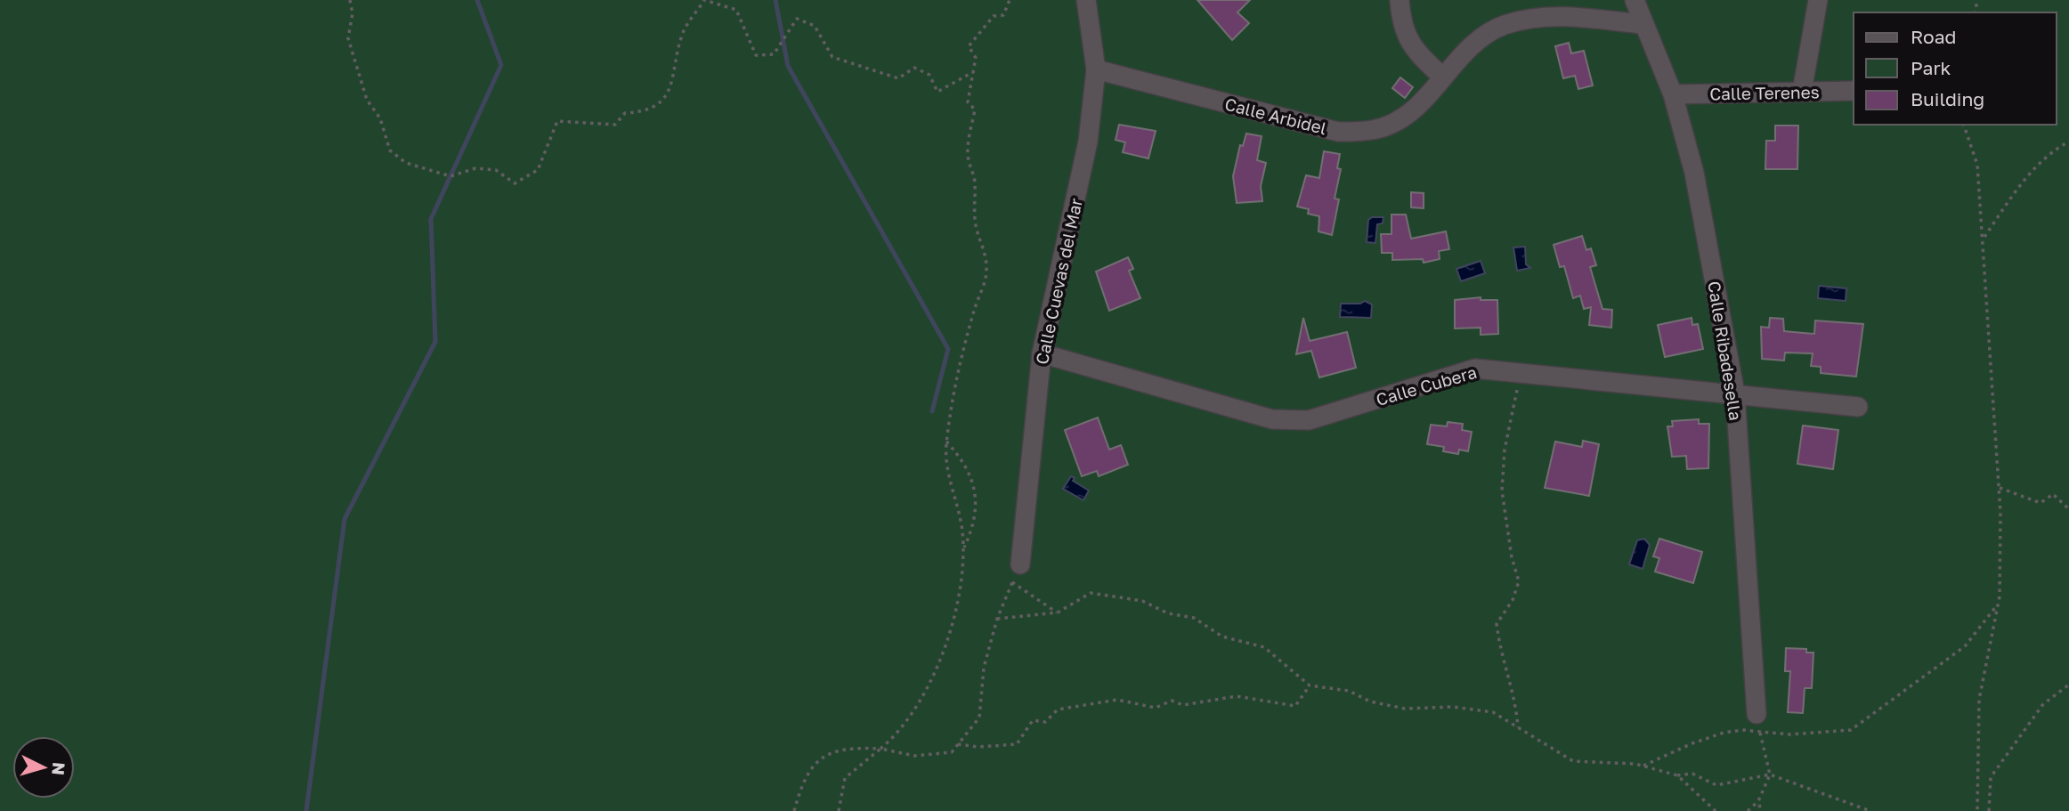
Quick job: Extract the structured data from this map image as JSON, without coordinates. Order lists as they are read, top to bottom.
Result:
{
  "streets": {
    "street": [
      "Calle Terenes",
      "Calle Arbidel",
      "Calle Cuevas del Mar",
      "Calle Ribadesella",
      "Calle Cubera"
    ]
  },
  "crossings": [
    ["Calle Terenes", "Calle Ribadesella"],
    ["Calle Arbidel", "Calle Cuevas del Mar"],
    ["Calle Arbidel", "Calle Ribadesella"],
    ["Calle Cuevas del Mar", "Calle Cubera"],
    ["Calle Ribadesella", "Calle Cubera"]
  ],
  "legend": ["Road", "Park", "Building"],
  "north": "right"
}
